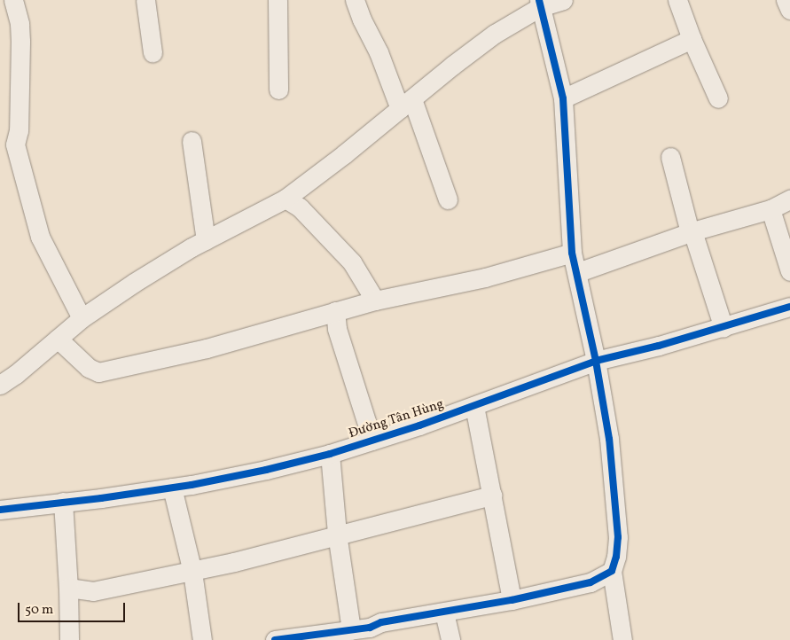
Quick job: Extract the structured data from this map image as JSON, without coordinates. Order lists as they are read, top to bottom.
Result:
{
  "streets": {
    "street": ["Đường Tân Hùng"]
  },
  "scale_bar": "50 m"
}
